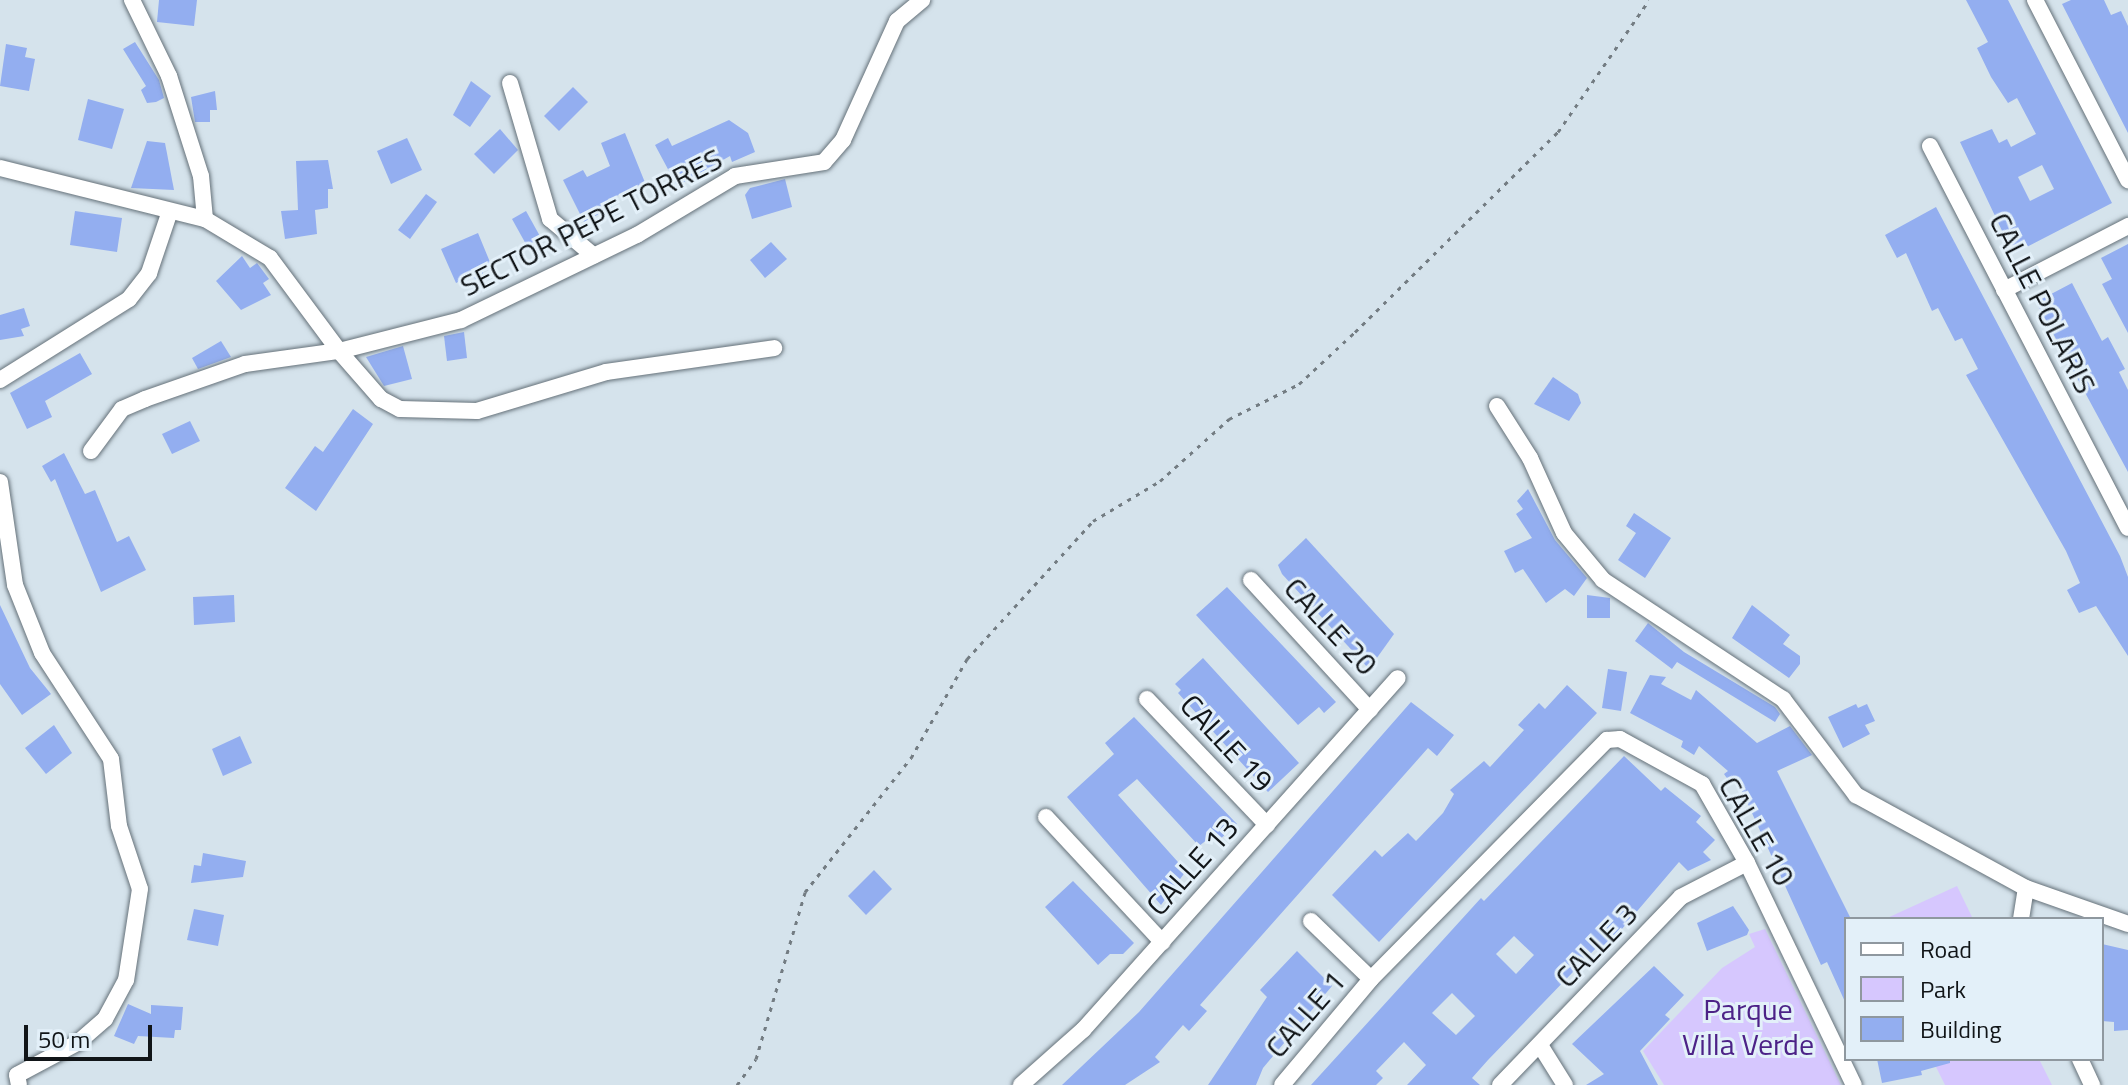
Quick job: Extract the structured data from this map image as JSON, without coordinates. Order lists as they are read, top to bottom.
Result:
{
  "streets": {
    "street": [
      "SECTOR PEPE TORRES",
      "CALLE POLARIS",
      "CALLE 20",
      "CALLE 19",
      "CALLE 10",
      "CALLE 13",
      "CALLE 3",
      "CALLE 1"
    ]
  },
  "crossings": [
    ["CALLE 20", "CALLE 13"],
    ["CALLE 19", "CALLE 13"],
    ["CALLE 10", "CALLE 3"],
    ["CALLE 10", "CALLE 1"]
  ],
  "parks": ["Parque Villa Verde"],
  "legend": ["Road", "Park", "Building"],
  "scale_bar": "50 m"
}
